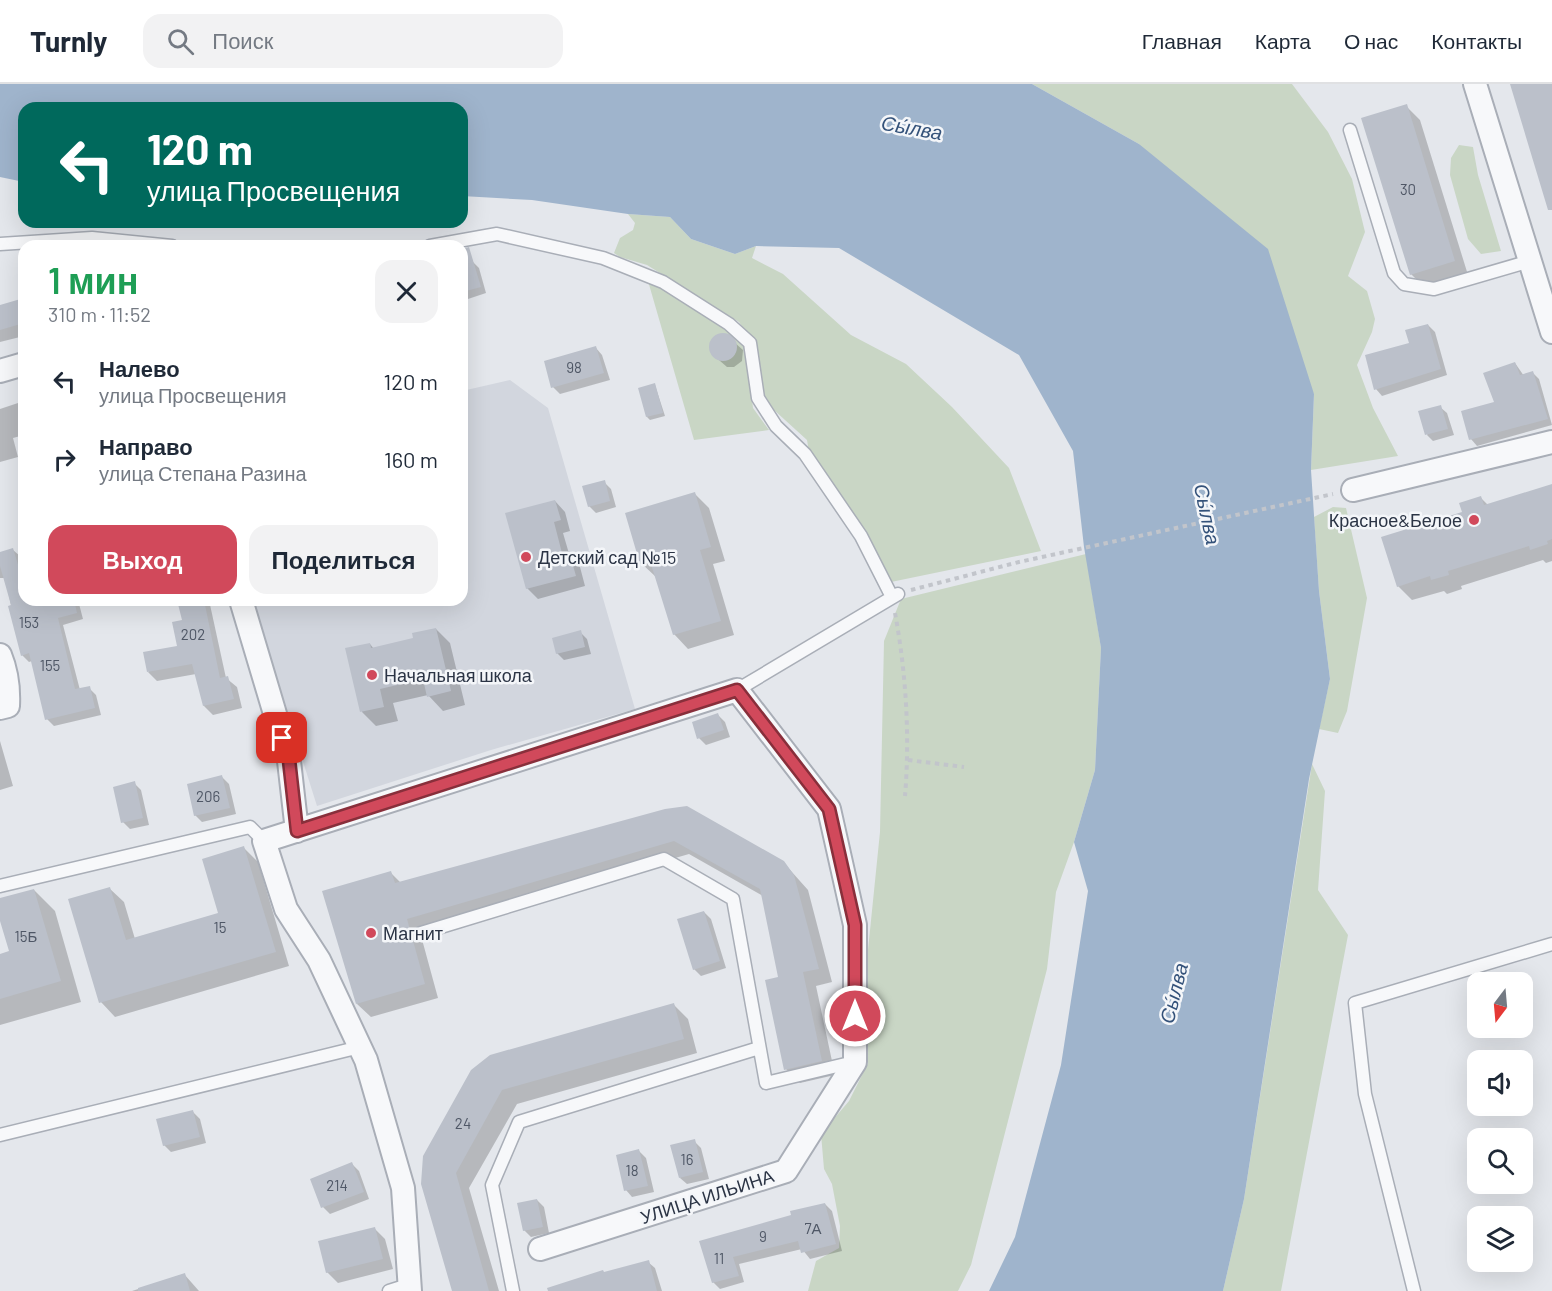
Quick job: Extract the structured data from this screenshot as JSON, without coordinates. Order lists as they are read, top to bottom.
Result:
{
  "streets": {
    "street": ["УЛИЦА ИЛЬИНА"]
  },
  "water": ["Сы́лва"],
  "places": [
    "Красное&Белое",
    "Детский сад №15",
    "Начальная школа",
    "Магнит"
  ],
  "house_numbers": [
    "30",
    "98",
    "153",
    "202",
    "155",
    "206",
    "15",
    "15Б",
    "24",
    "16",
    "18",
    "214",
    "7А",
    "9",
    "11"
  ],
  "north": "bottom",
  "page": {
    "header": "Turnly",
    "search": "Поиск",
    "nav": [
      "Главная",
      "Карта",
      "О нас",
      "Контакты"
    ],
    "turn": ["120 m", "улица Просвещения"],
    "heading": ["1 мин", "310 m · 11:52"],
    "list": [
      {
        "name": "Налево",
        "note": "улица Просвещения",
        "value": "120 m"
      },
      {
        "name": "Направо",
        "note": "улица Степана Разина",
        "value": "160 m"
      }
    ],
    "buttons": ["Выход", "Поделиться"]
  }
}
